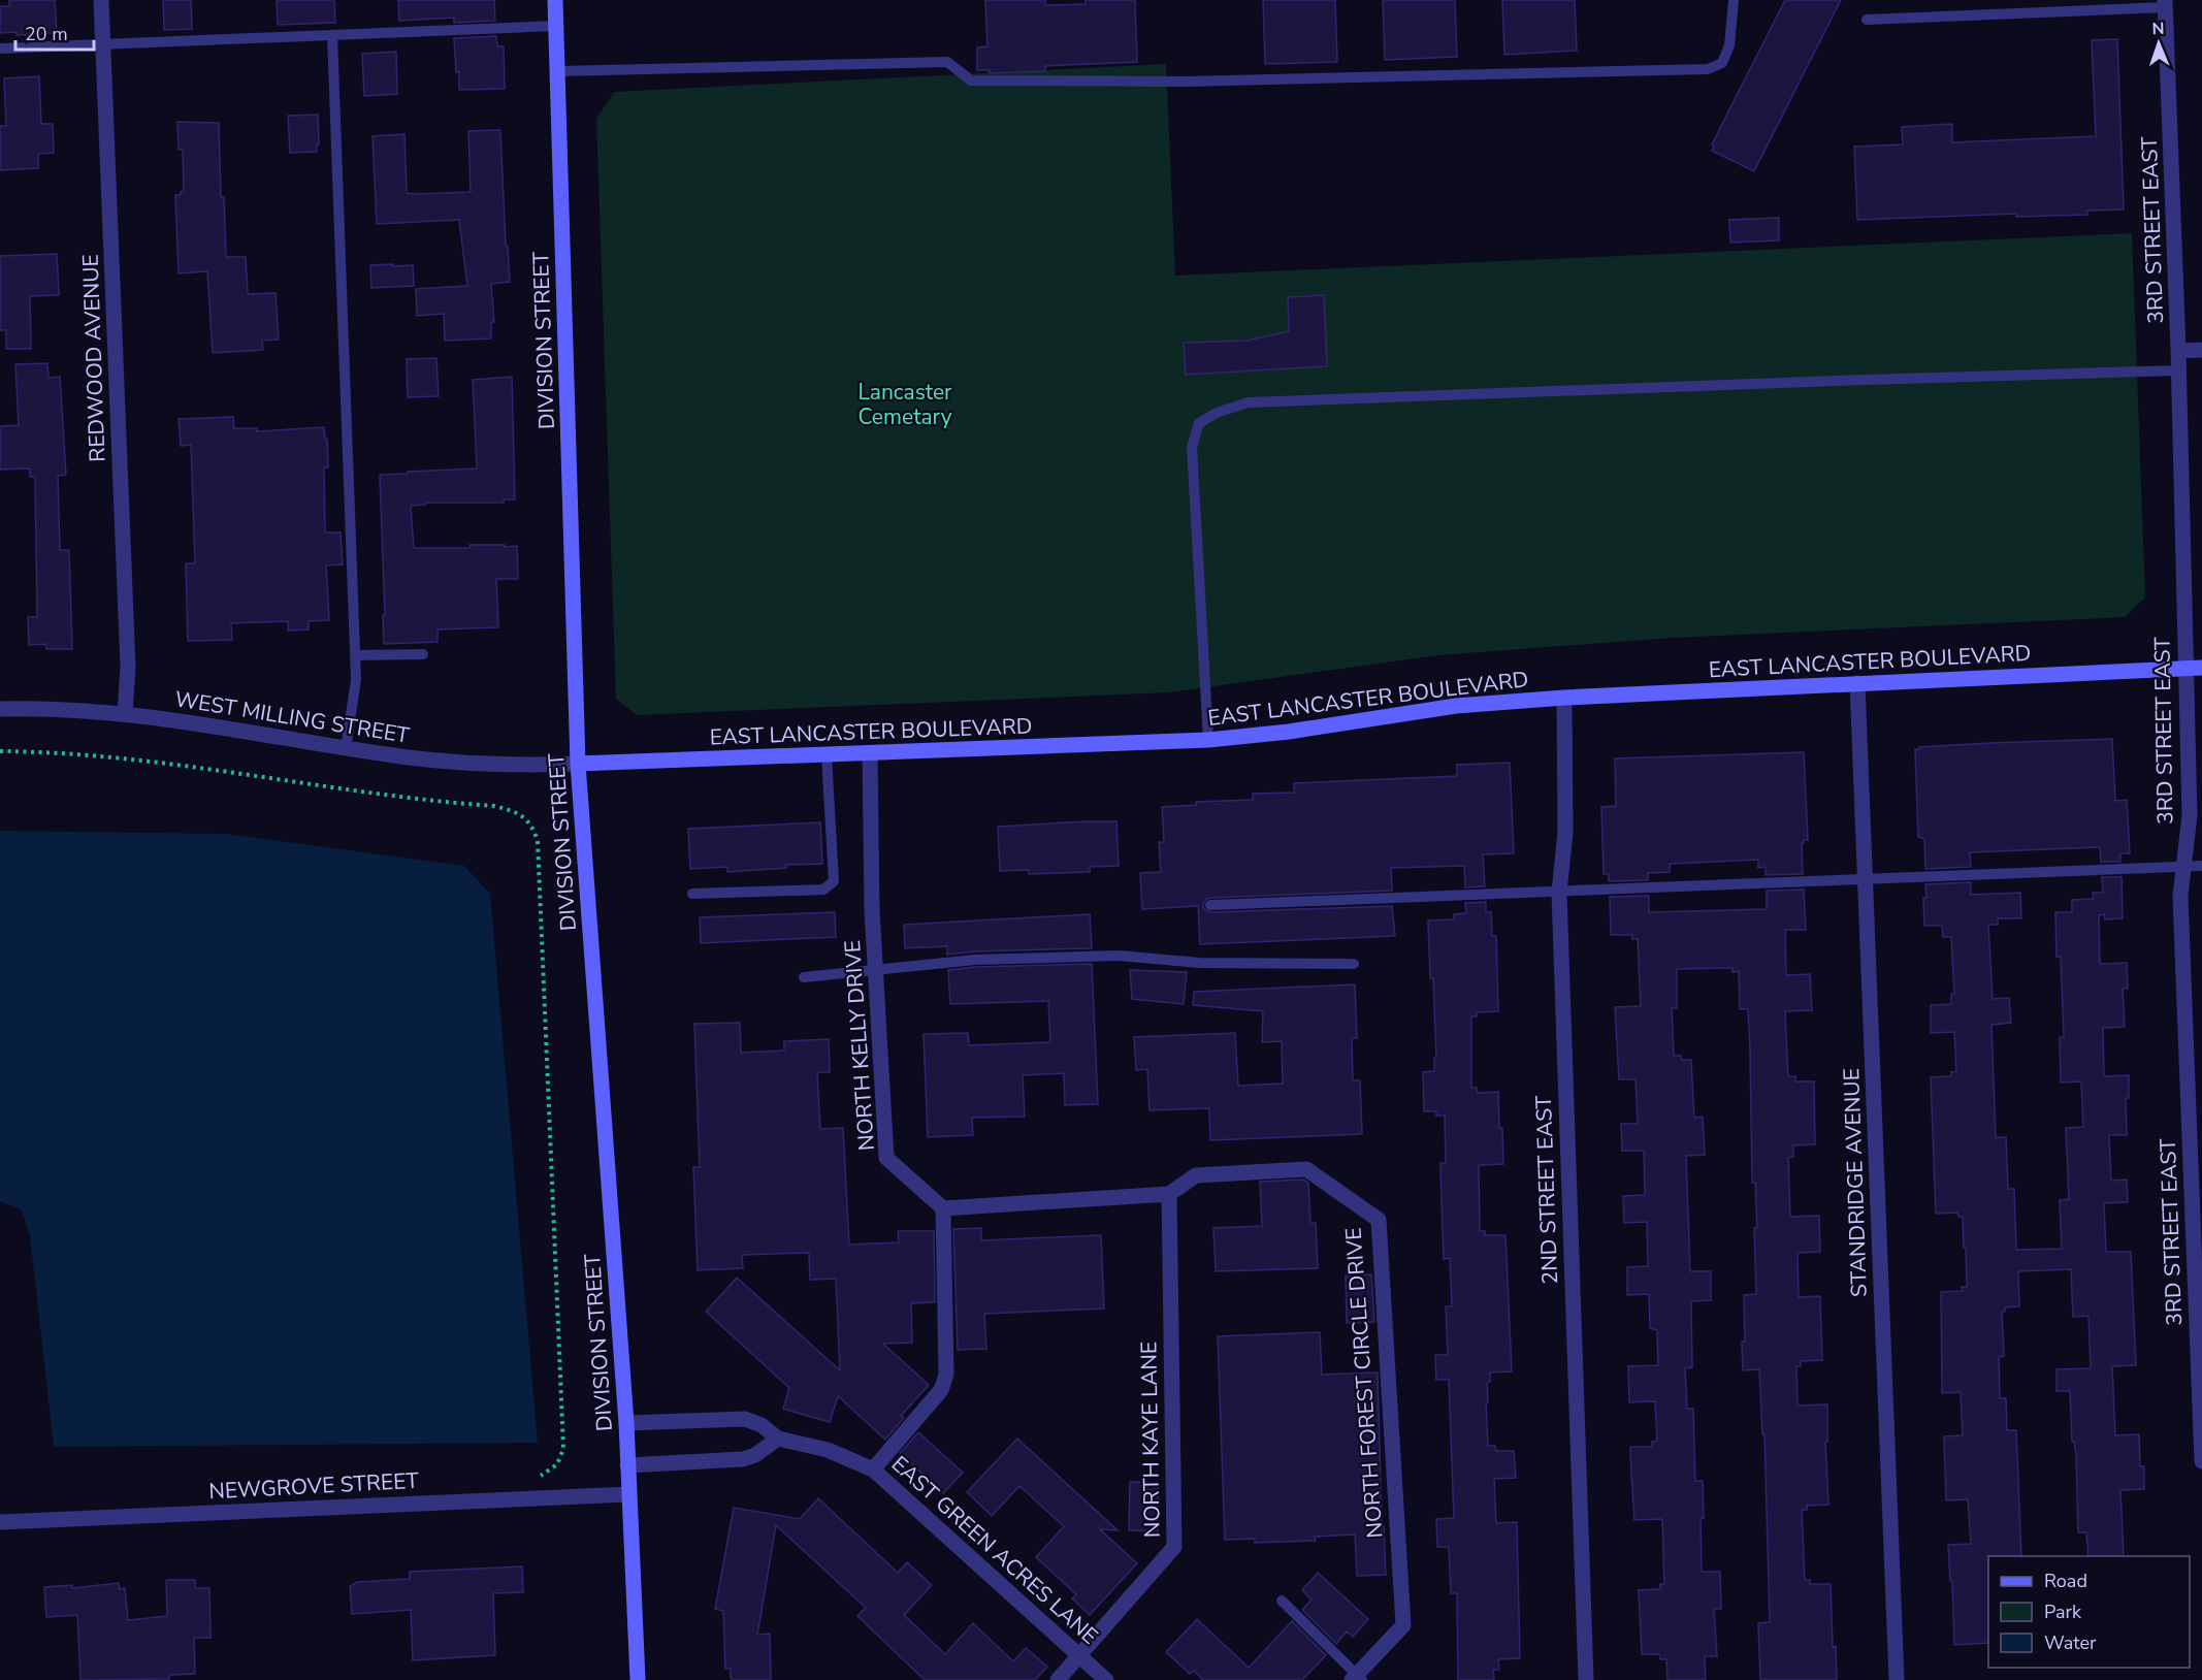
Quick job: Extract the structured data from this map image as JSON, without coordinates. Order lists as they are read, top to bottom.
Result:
{
  "streets": {
    "main road": ["DIVISION STREET", "EAST LANCASTER BOULEVARD"],
    "street": [
      "3RD STREET EAST",
      "REDWOOD AVENUE",
      "WEST MILLING STREET",
      "NORTH KELLY DRIVE",
      "STANDRIDGE AVENUE",
      "2ND STREET EAST",
      "NORTH FOREST CIRCLE DRIVE",
      "NORTH KAYE LANE",
      "NEWGROVE STREET",
      "EAST GREEN ACRES LANE"
    ]
  },
  "crossings": [
    ["3RD STREET EAST", "EAST LANCASTER BOULEVARD"],
    ["DIVISION STREET", "EAST LANCASTER BOULEVARD"],
    ["DIVISION STREET", "WEST MILLING STREET"],
    ["DIVISION STREET", "NEWGROVE STREET"],
    ["DIVISION STREET", "EAST GREEN ACRES LANE"],
    ["REDWOOD AVENUE", "WEST MILLING STREET"],
    ["EAST LANCASTER BOULEVARD", "WEST MILLING STREET"],
    ["EAST LANCASTER BOULEVARD", "NORTH KELLY DRIVE"],
    ["EAST LANCASTER BOULEVARD", "STANDRIDGE AVENUE"],
    ["EAST LANCASTER BOULEVARD", "2ND STREET EAST"],
    ["NORTH FOREST CIRCLE DRIVE", "NORTH KAYE LANE"],
    ["NORTH KAYE LANE", "EAST GREEN ACRES LANE"]
  ],
  "parks": ["Lancaster Cemetary"],
  "legend": ["Road", "Park", "Water"],
  "scale_bar": "20 m",
  "north": "top"
}
